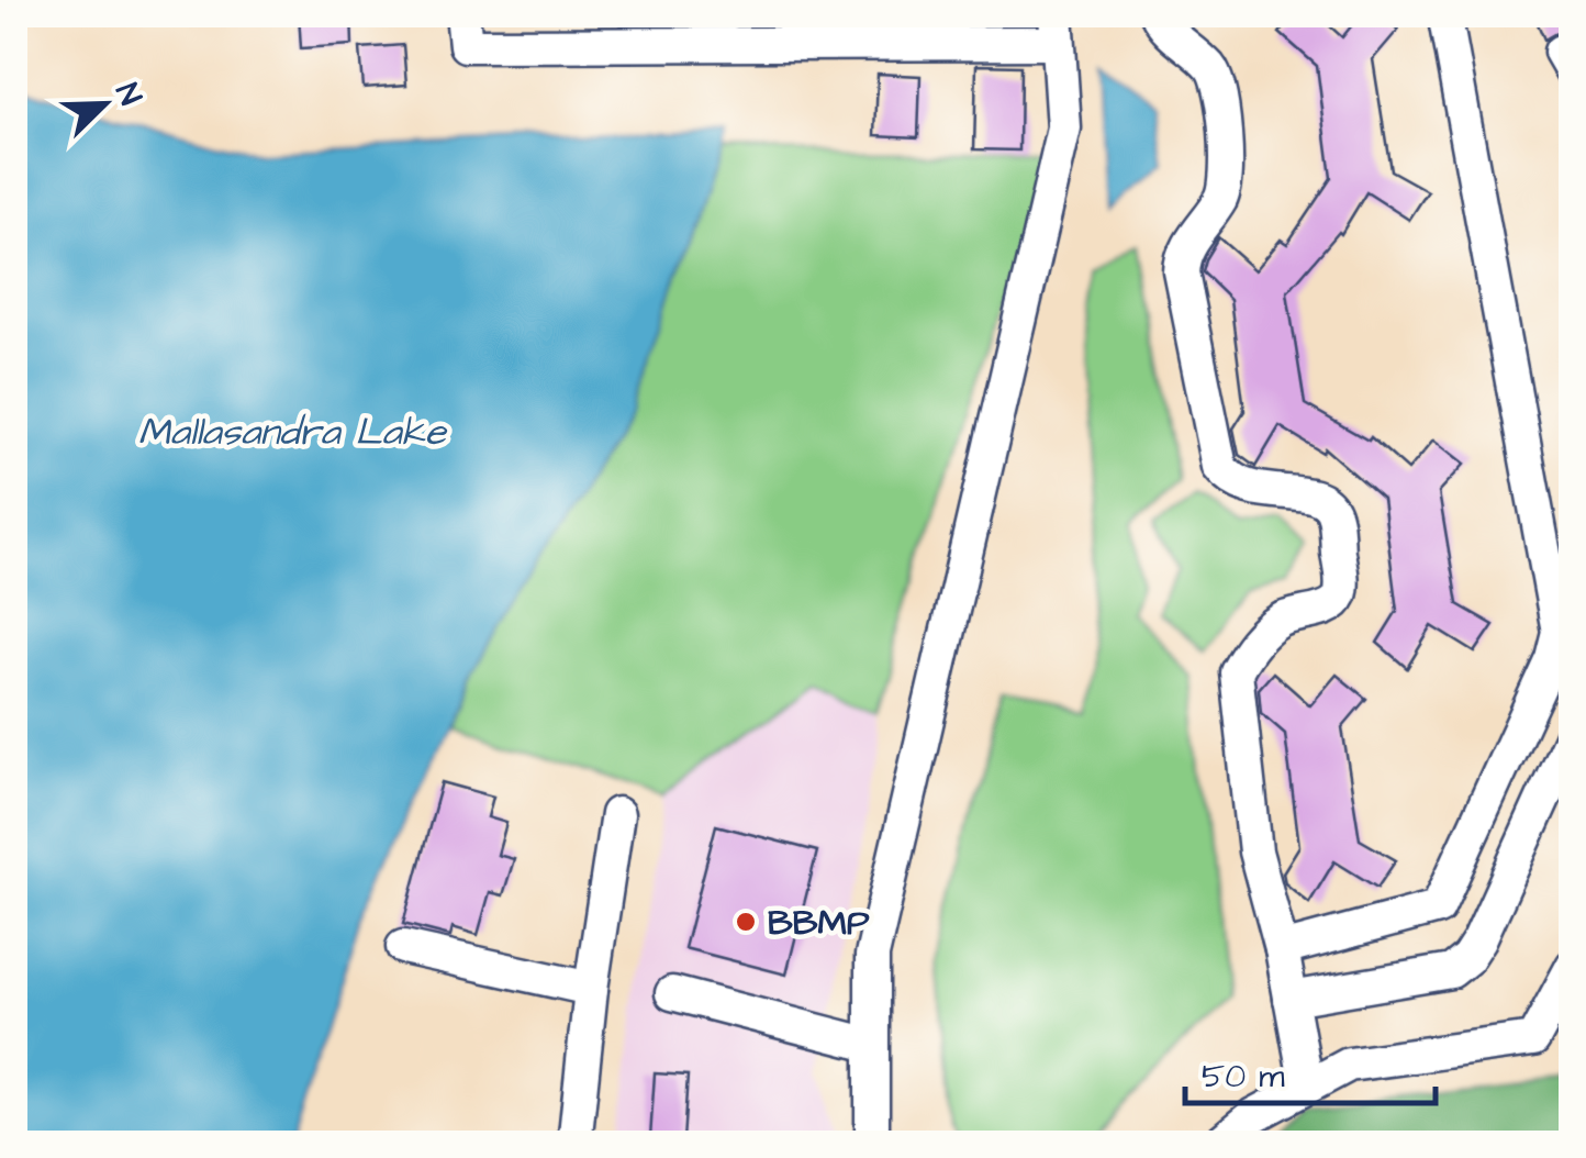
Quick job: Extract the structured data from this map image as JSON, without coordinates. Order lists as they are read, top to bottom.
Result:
{
  "water": ["Mallasandra Lake"],
  "places": ["BBMP"],
  "scale_bar": "50 m",
  "north": "top right"
}
